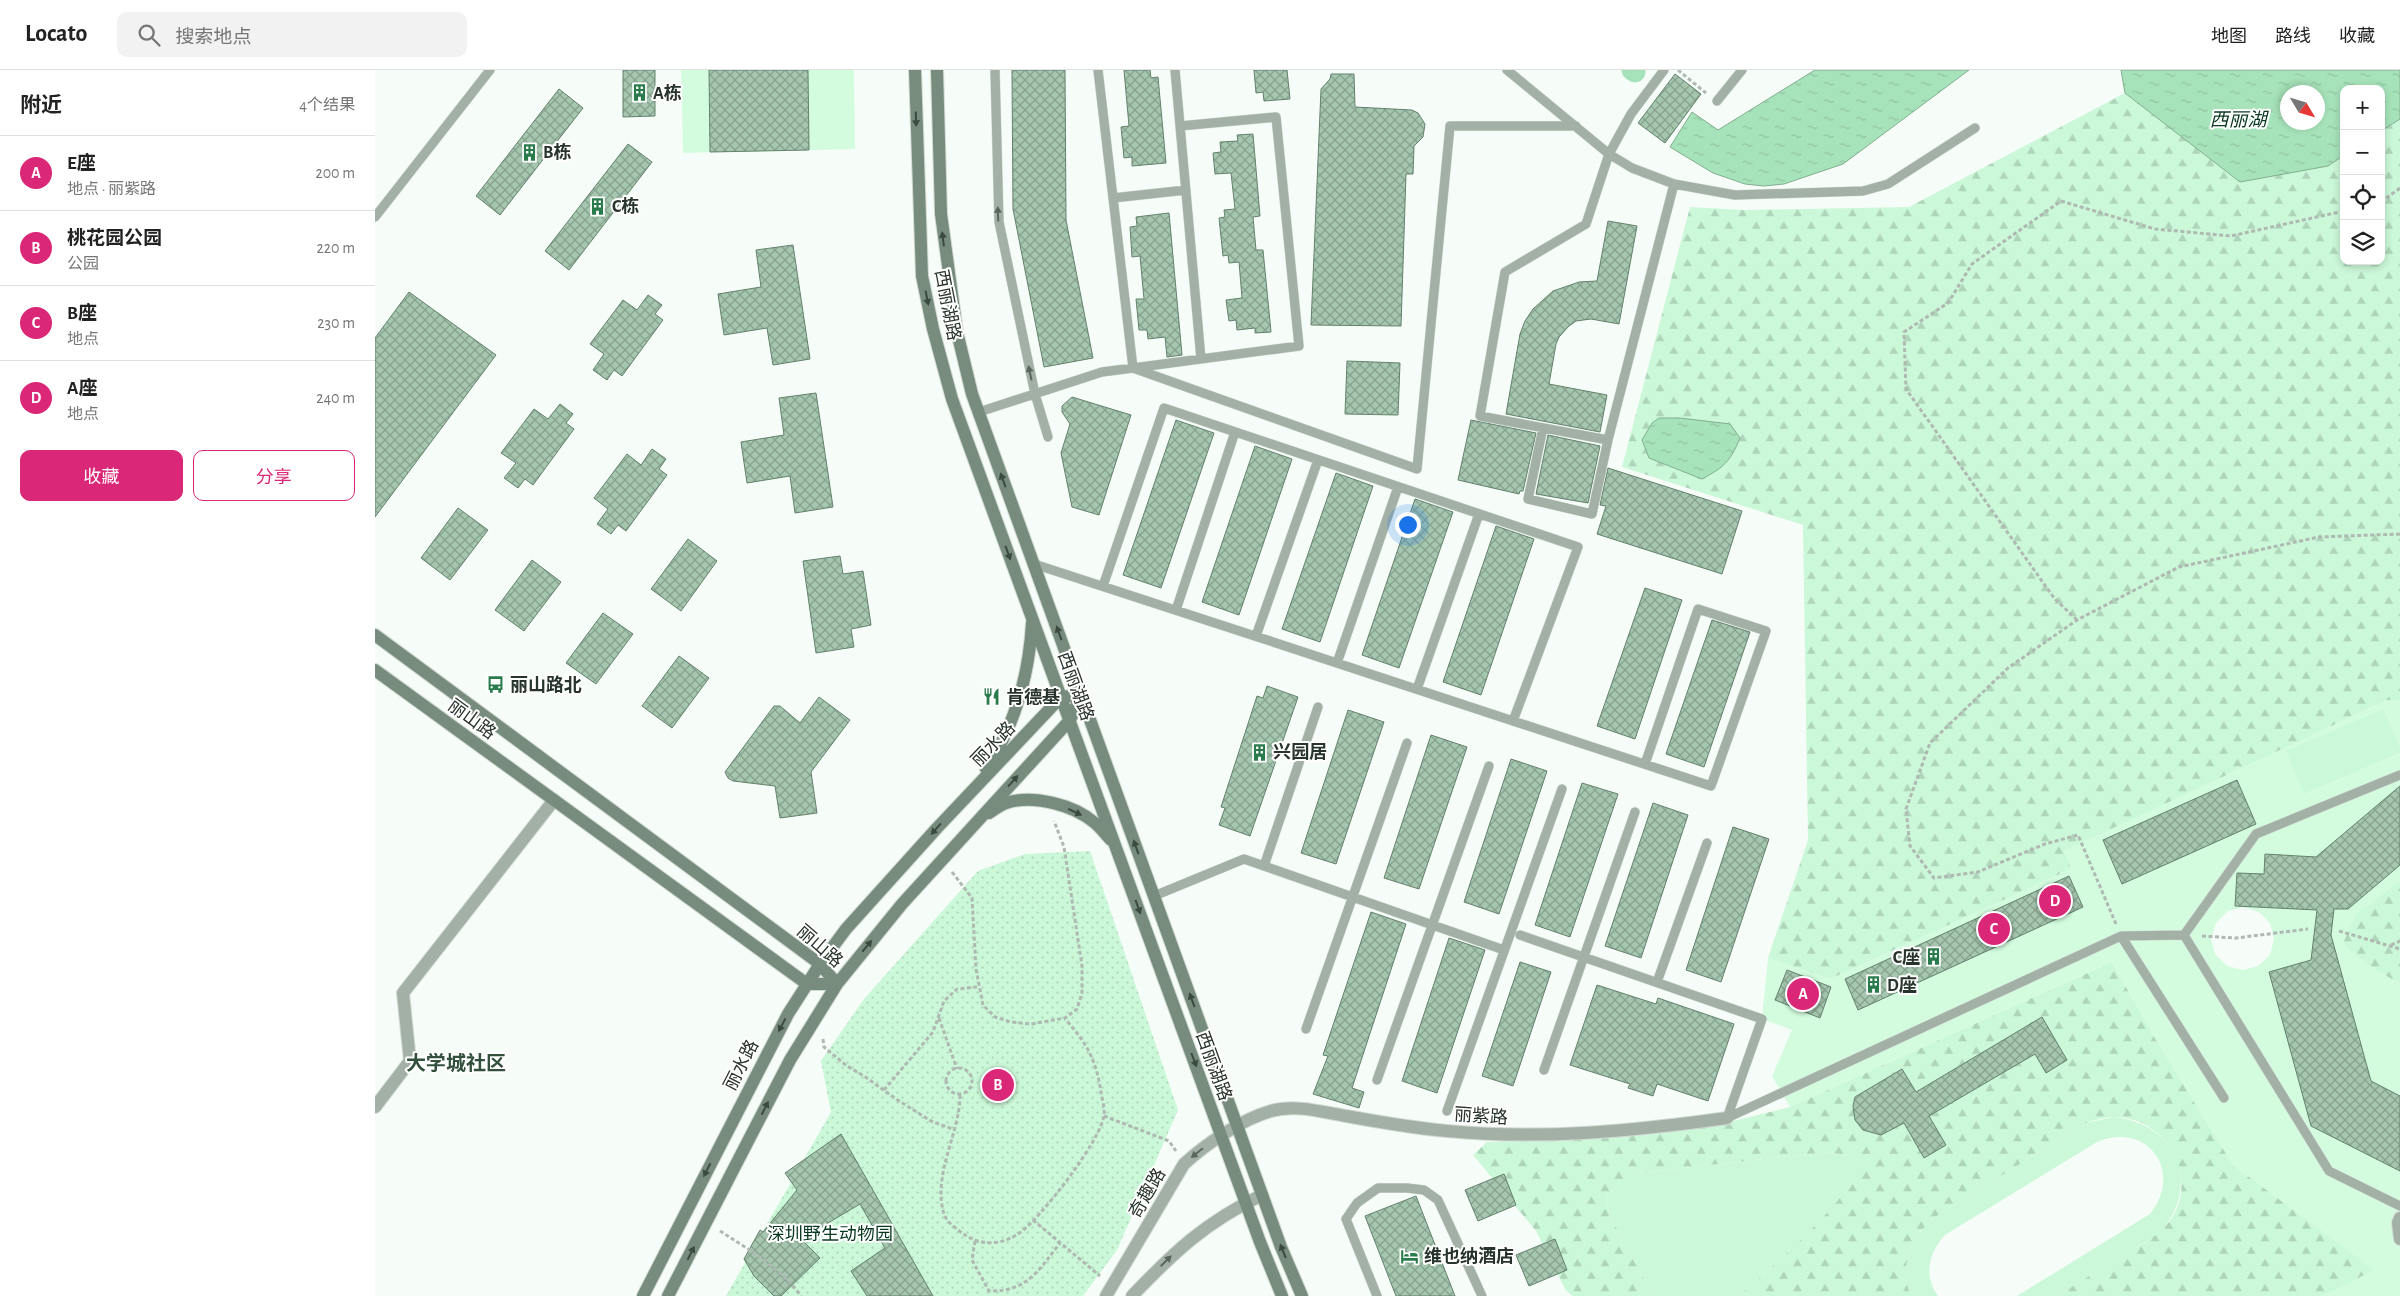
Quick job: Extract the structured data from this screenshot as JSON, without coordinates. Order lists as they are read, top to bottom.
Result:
{
  "streets": {
    "main road": ["西丽湖路", "丽山路", "丽水路"],
    "street": ["丽紫路", "奇趣路"]
  },
  "crossings": [
    ["西丽湖路", "丽水路"],
    ["西丽湖路", "丽紫路"],
    ["西丽湖路", "奇趣路"],
    ["丽山路", "丽水路"],
    ["丽紫路", "奇趣路"]
  ],
  "districts": ["大学城社区"],
  "water": ["西丽湖"],
  "parks": ["深圳野生动物园"],
  "places": {
    "building": [
      "A栋",
      "B栋",
      "C栋",
      "兴园居",
      "C座",
      "D座"
    ],
    "bus stop": ["丽山路北"],
    "restaurant": ["肯德基"],
    "hotel": ["维也纳酒店"]
  },
  "north": "bottom right",
  "page": {
    "header": "Locato",
    "search": "搜索地点",
    "nav": ["地图", "路线", "收藏"],
    "heading": ["附近", "4个结果"],
    "map_buttons": ["+", "−"],
    "list": [
      {
        "mark": "A",
        "name": "E座",
        "note": "地点 · 丽紫路",
        "value": "200 m"
      },
      {
        "mark": "B",
        "name": "桃花园公园",
        "note": "公园",
        "value": "220 m"
      },
      {
        "mark": "C",
        "name": "B座",
        "note": "地点",
        "value": "230 m"
      },
      {
        "mark": "D",
        "name": "A座",
        "note": "地点",
        "value": "240 m"
      }
    ],
    "buttons": ["收藏", "分享"],
    "pins": [
      "D",
      "C",
      "A",
      "B"
    ]
  }
}
